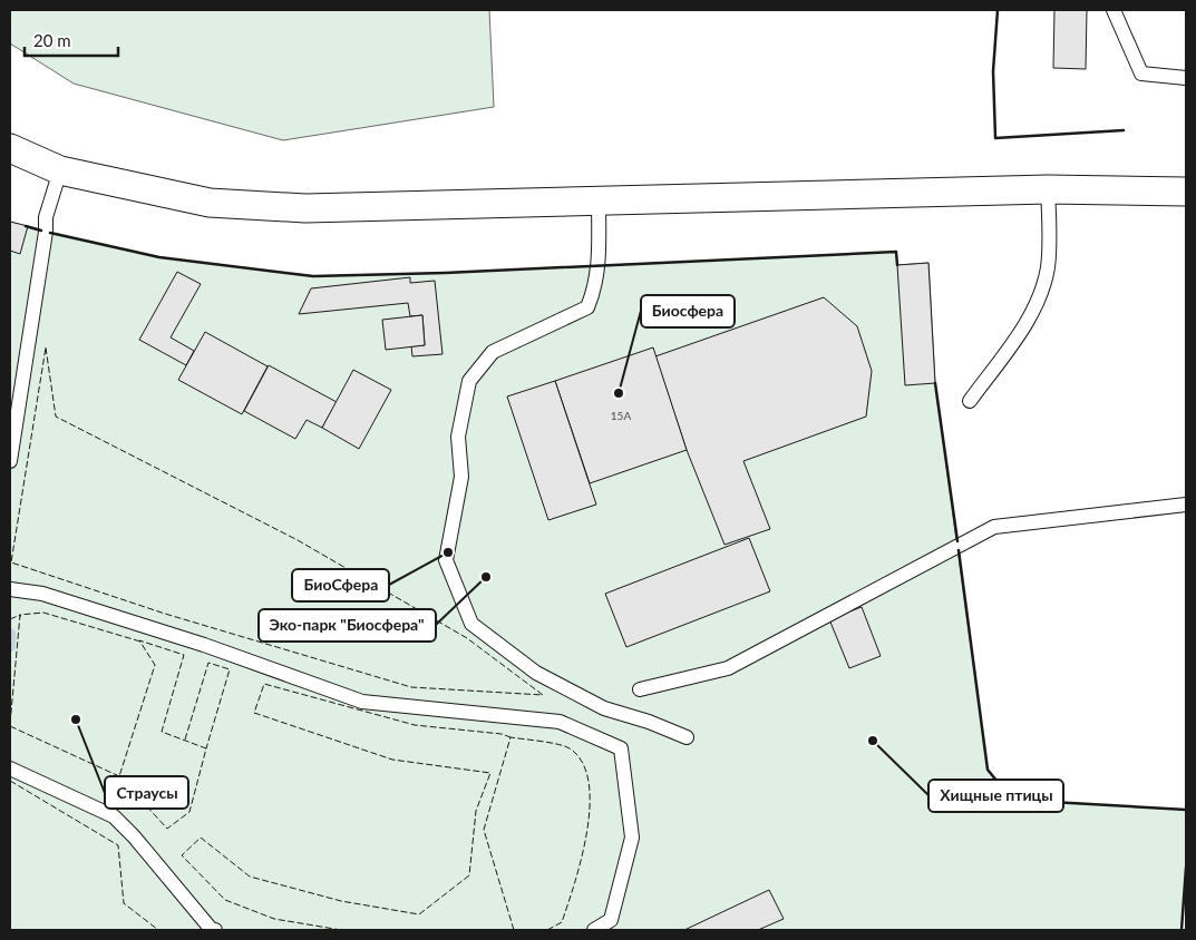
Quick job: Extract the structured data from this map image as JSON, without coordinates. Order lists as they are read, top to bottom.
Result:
{
  "places": [
    "Биосфера",
    "БиоСфера",
    "Эко-парк \"Биосфера\"",
    "Страусы",
    "Хищные птицы"
  ],
  "house_numbers": ["15А"],
  "scale_bar": "20 m"
}
